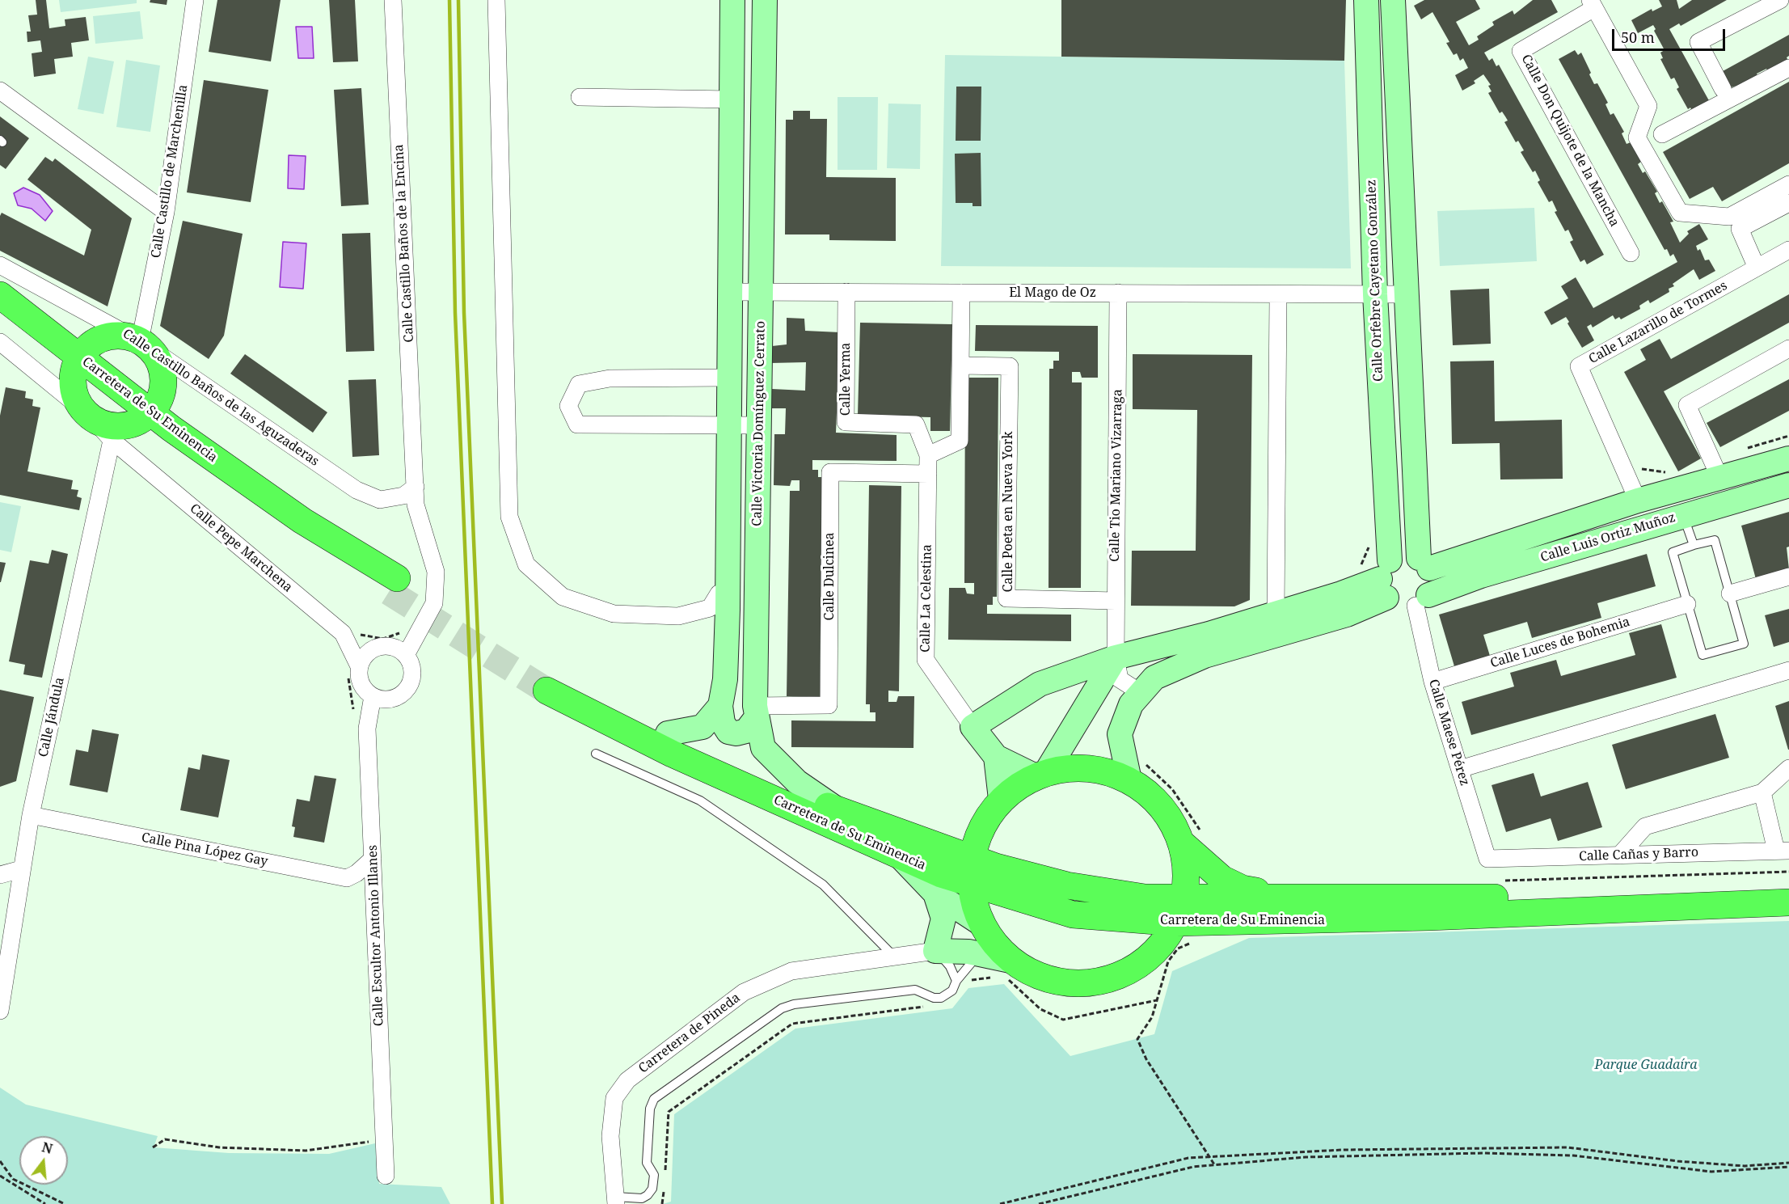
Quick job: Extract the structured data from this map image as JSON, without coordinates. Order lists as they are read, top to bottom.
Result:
{
  "streets": {
    "main road": ["Carretera de Su Eminencia"],
    "street": [
      "Calle Don Quijote de la Mancha",
      "Calle Castillo de Marchenilla",
      "Calle Castillo Baños de la Encina",
      "Calle Orfebre Cayetano González",
      "El Mago de Oz",
      "Calle Lazarillo de Tormes",
      "Calle Yerma",
      "Calle Castillo Baños de las Aguzaderas",
      "Calle Victoria Domínguez Cerrato",
      "Calle Tio Mariano Vizarraga",
      "Calle Poeta en Nueva York",
      "Calle Luis Ortiz Muñoz",
      "Calle Pepe Marchena",
      "Calle Dulcinea",
      "Calle La Celestina",
      "Calle Luces de Bohemia",
      "Calle Jándula",
      "Calle Maese Pérez",
      "Calle Pina López Gay",
      "Calle Cañas y Barro",
      "Calle Escultor Antonio Illanes",
      "Carretera de Pineda"
    ]
  },
  "crossings": [
    ["Calle Castillo de Marchenilla", "Calle Castillo Baños de las Aguzaderas"],
    ["Calle Castillo Baños de la Encina", "Calle Castillo Baños de las Aguzaderas"],
    ["Calle Castillo Baños de la Encina", "Calle Pepe Marchena"],
    ["Calle Castillo Baños de la Encina", "Calle Escultor Antonio Illanes"],
    ["Calle Orfebre Cayetano González", "El Mago de Oz"],
    ["Calle Orfebre Cayetano González", "Calle Luis Ortiz Muñoz"],
    ["Calle Orfebre Cayetano González", "Calle Maese Pérez"],
    ["El Mago de Oz", "Calle Yerma"],
    ["El Mago de Oz", "Calle Victoria Domínguez Cerrato"],
    ["El Mago de Oz", "Calle Tio Mariano Vizarraga"],
    ["Calle Lazarillo de Tormes", "Calle Luis Ortiz Muñoz"],
    ["Calle Yerma", "Calle La Celestina"],
    ["Carretera de Su Eminencia", "Calle Victoria Domínguez Cerrato"],
    ["Calle Victoria Domínguez Cerrato", "Calle Dulcinea"],
    ["Calle Tio Mariano Vizarraga", "Calle Poeta en Nueva York"],
    ["Calle Luis Ortiz Muñoz", "Calle Maese Pérez"],
    ["Calle Pepe Marchena", "Calle Jándula"],
    ["Calle Pepe Marchena", "Calle Escultor Antonio Illanes"],
    ["Calle Dulcinea", "Calle La Celestina"],
    ["Calle Luces de Bohemia", "Calle Maese Pérez"],
    ["Calle Jándula", "Calle Pina López Gay"],
    ["Calle Maese Pérez", "Calle Cañas y Barro"],
    ["Calle Pina López Gay", "Calle Escultor Antonio Illanes"]
  ],
  "parks": ["Parque Guadaíra"],
  "scale_bar": "50 m",
  "north": "top"
}
